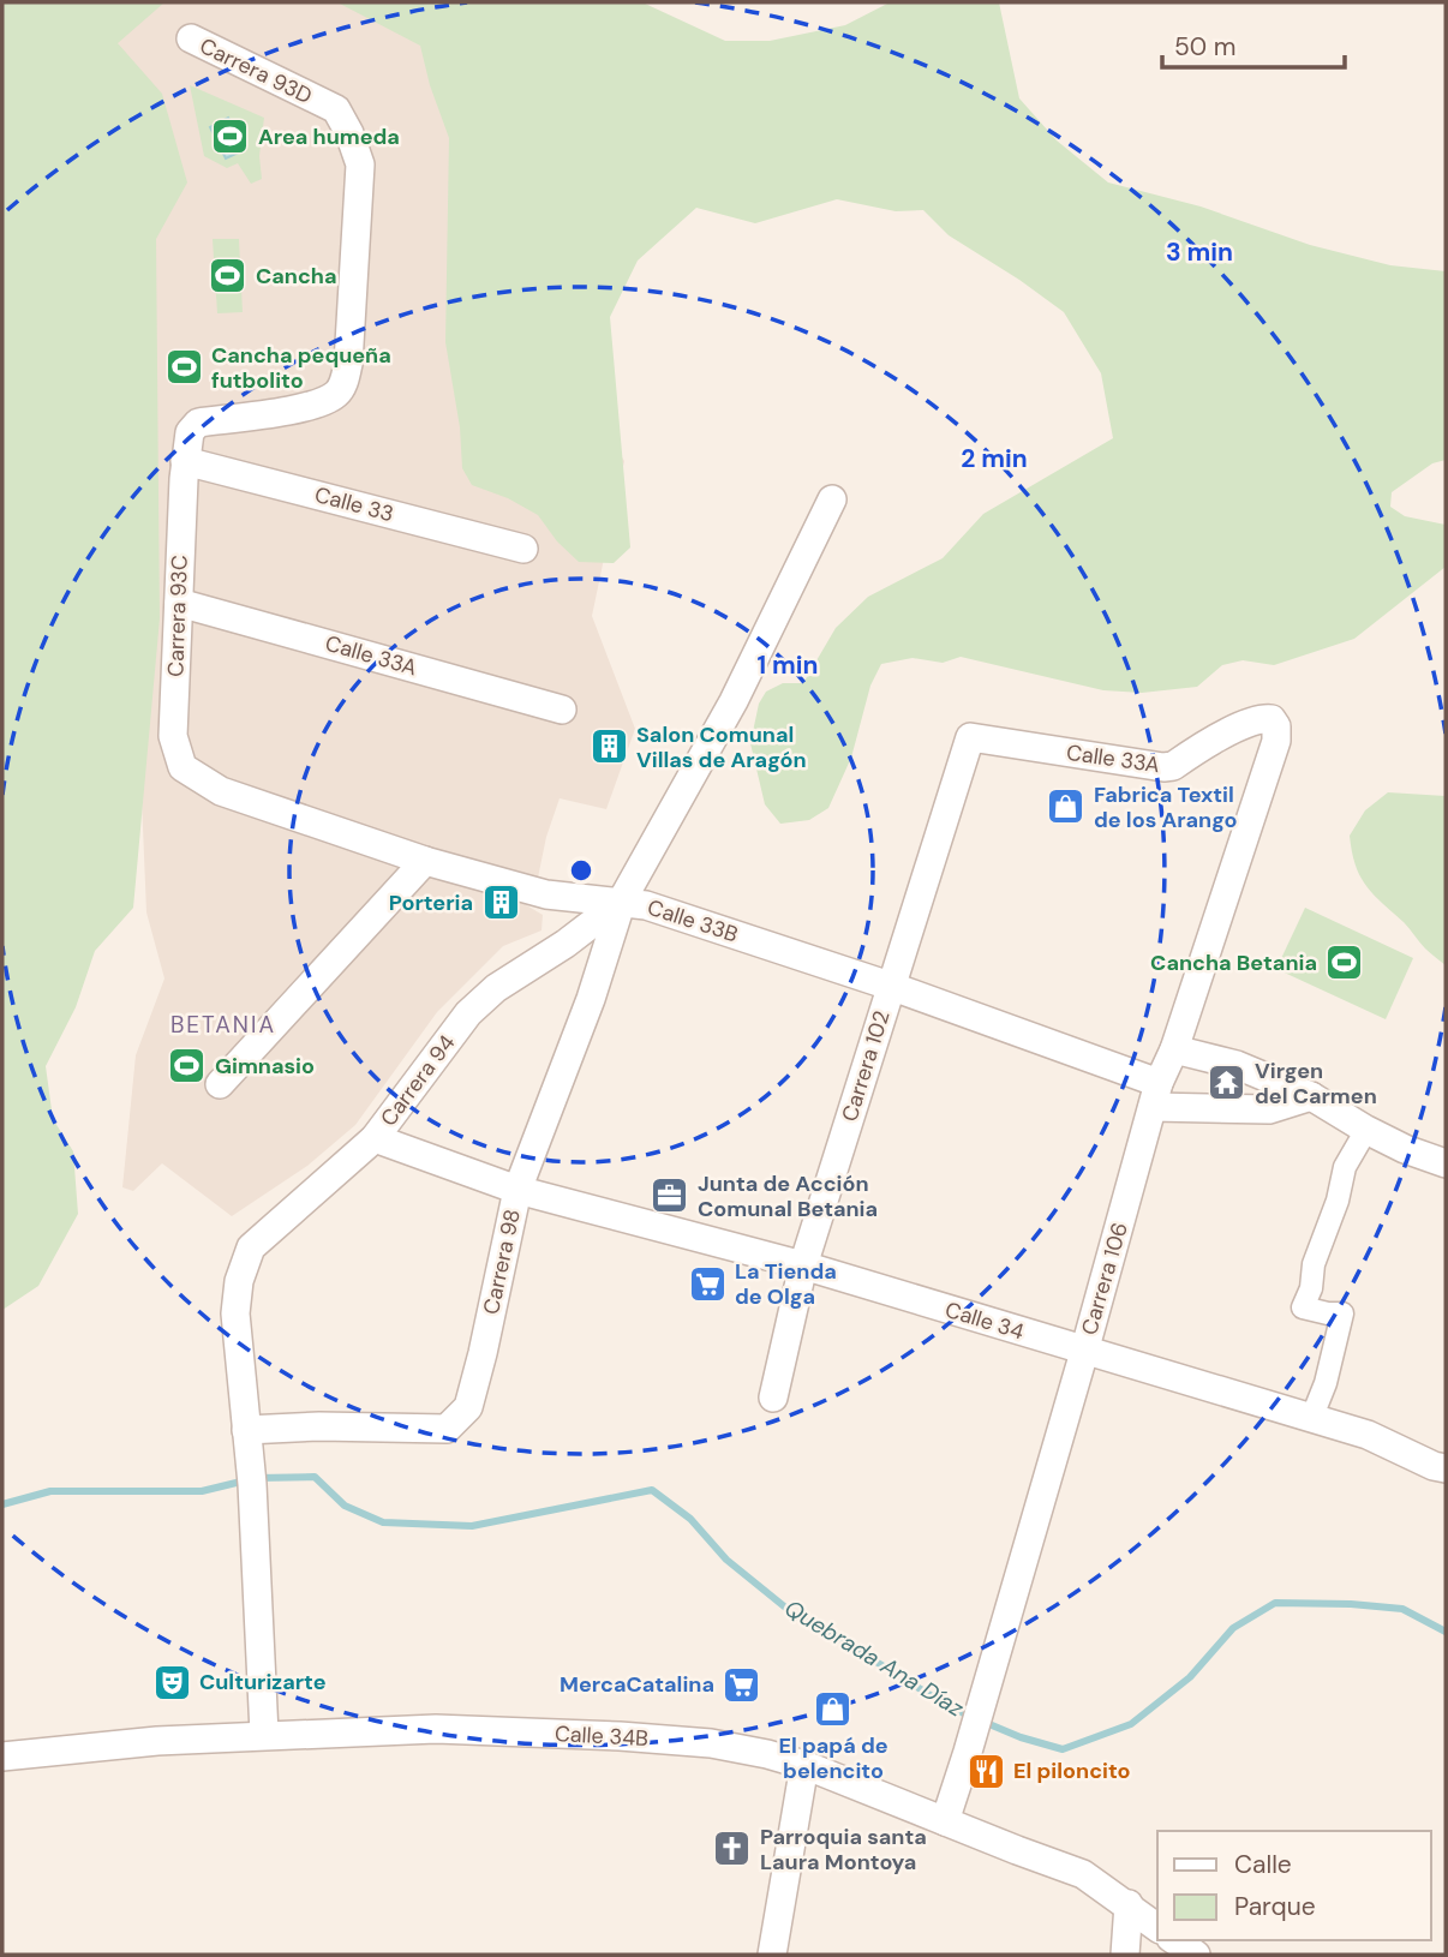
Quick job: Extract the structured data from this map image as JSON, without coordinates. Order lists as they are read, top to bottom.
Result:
{
  "streets": {
    "street": [
      "Carrera 93D",
      "Calle 33",
      "Carrera 93C",
      "Calle 33A",
      "Calle 33B",
      "Carrera 102",
      "Carrera 94",
      "Carrera 98",
      "Carrera 106",
      "Calle 34",
      "Calle 34B"
    ]
  },
  "crossings": [
    ["Carrera 93D", "Carrera 93C"],
    ["Calle 33", "Carrera 93C"],
    ["Carrera 93C", "Calle 33A"],
    ["Carrera 93C", "Calle 33B"],
    ["Calle 33A", "Carrera 102"],
    ["Calle 33A", "Carrera 106"],
    ["Calle 33B", "Carrera 102"],
    ["Calle 33B", "Carrera 94"],
    ["Calle 33B", "Carrera 98"],
    ["Calle 33B", "Carrera 106"],
    ["Carrera 102", "Calle 34"],
    ["Carrera 94", "Carrera 98"],
    ["Carrera 94", "Calle 34"],
    ["Carrera 94", "Calle 34B"],
    ["Carrera 98", "Calle 34"],
    ["Carrera 106", "Calle 34"],
    ["Carrera 106", "Calle 34B"]
  ],
  "districts": ["BETANIA"],
  "water": ["Quebrada Ana Díaz"],
  "places": {
    "sports": [
      "Area humeda",
      "Cancha",
      "Cancha pequeña futbolito",
      "Cancha Betania",
      "Gimnasio"
    ],
    "building": ["Salon Comunal Villas de Aragón", "Porteria"],
    "shop": ["Fabrica Textil de los Arango", "El papá de belencito"],
    "temple": ["Virgen del Carmen"],
    "office": ["Junta de Acción Comunal Betania"],
    "supermarket": ["La Tienda de Olga", "MercaCatalina"],
    "theatre": ["Culturizarte"],
    "restaurant": ["El piloncito"],
    "church": ["Parroquia santa Laura Montoya"]
  },
  "legend": ["Calle", "Parque"],
  "scale_bar": "50 m",
  "rings": ["3 min", "2 min", "1 min"]
}
